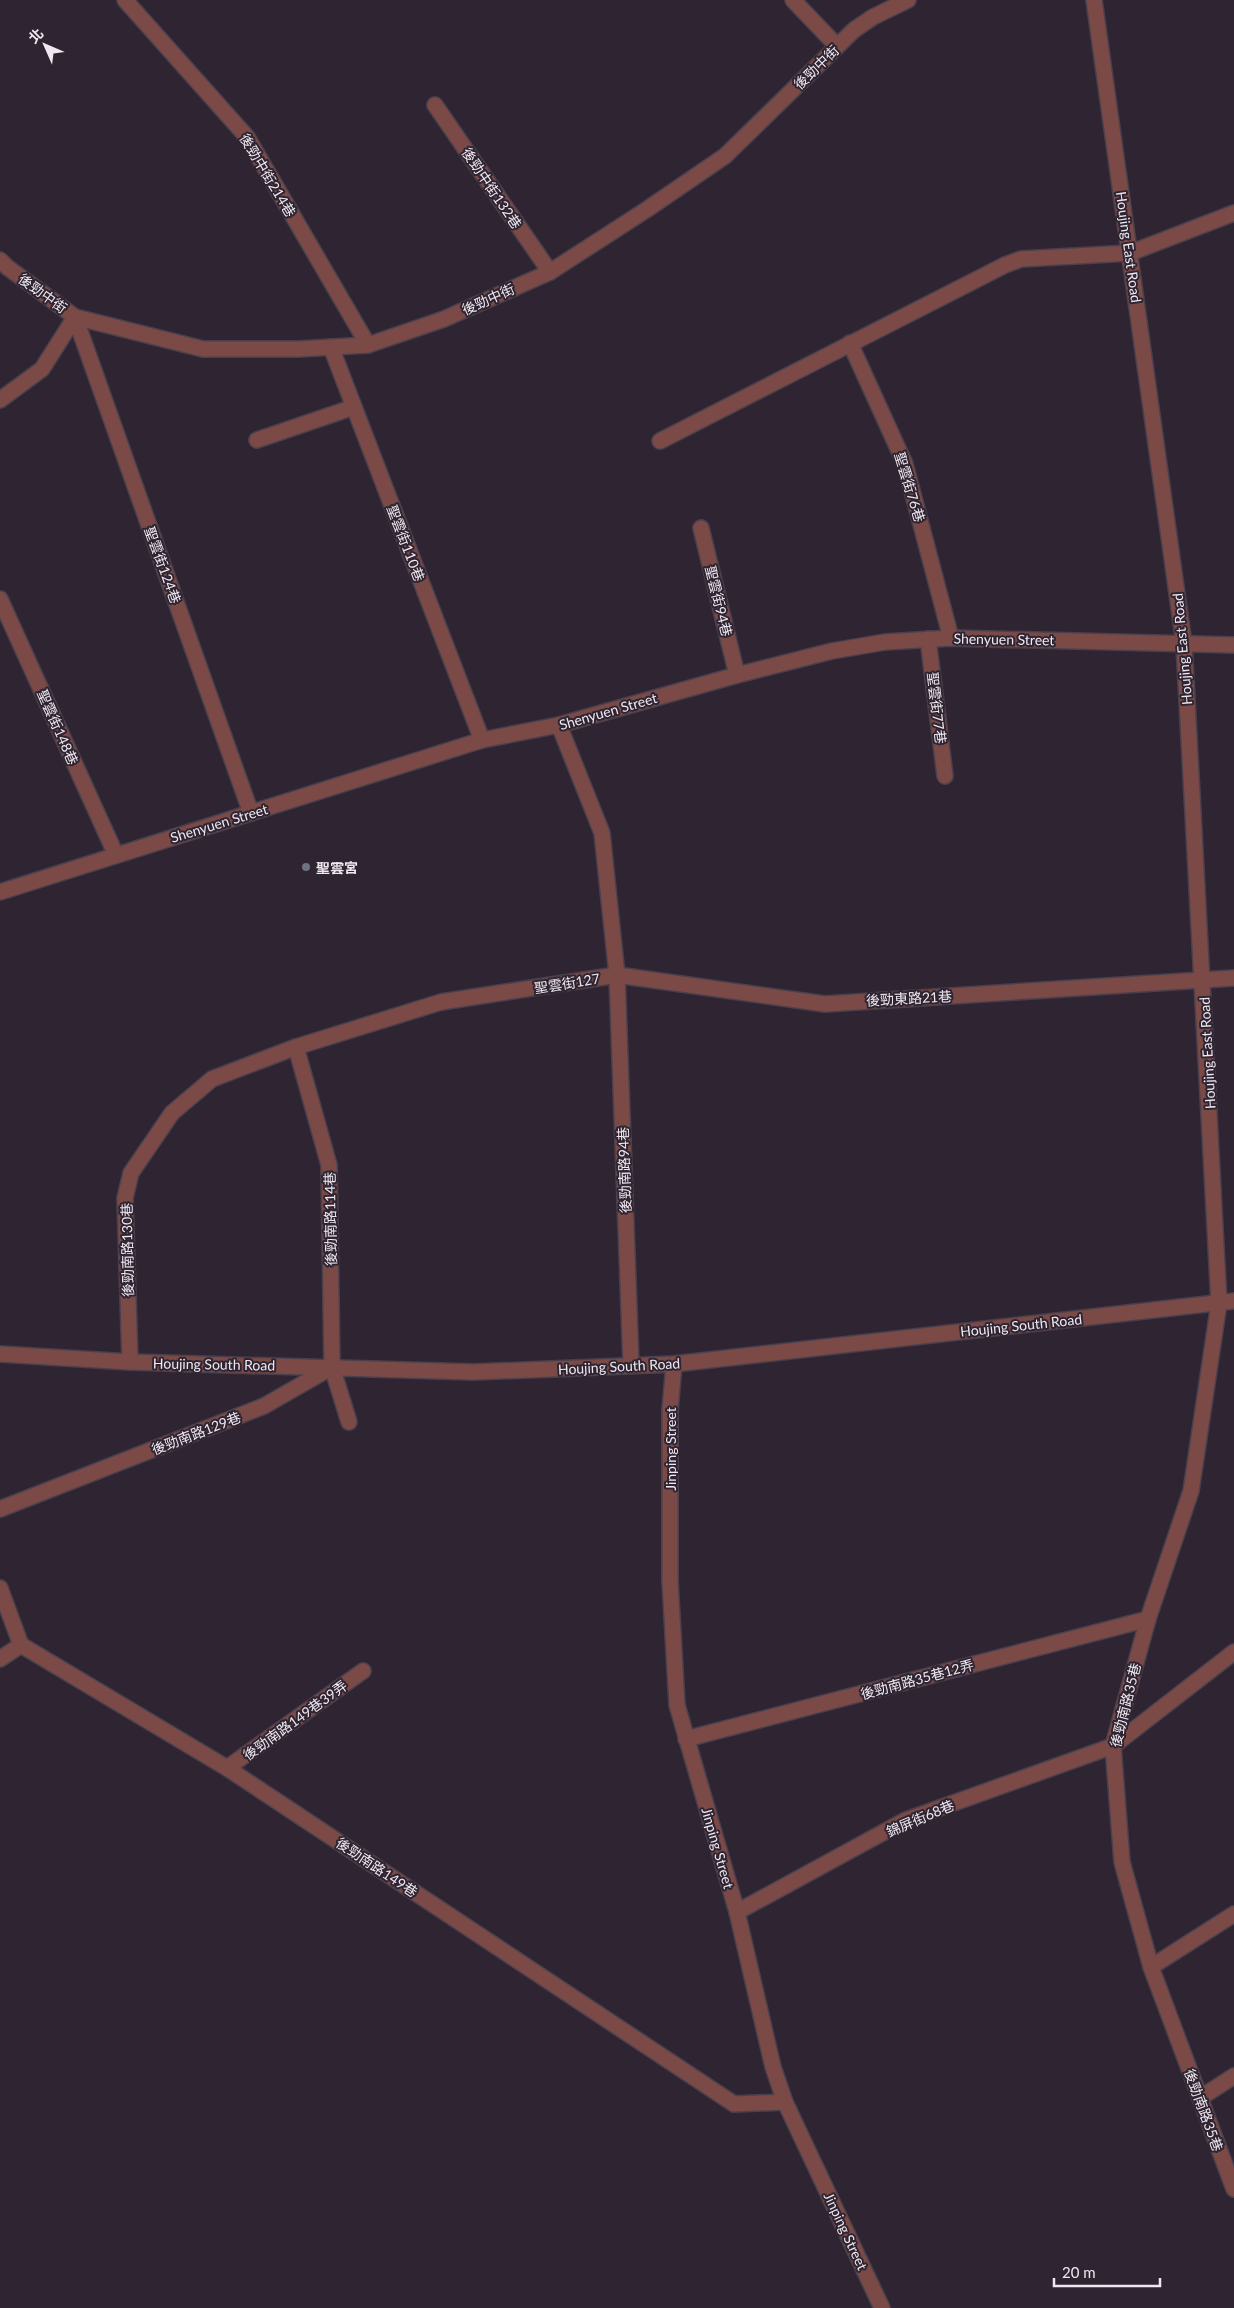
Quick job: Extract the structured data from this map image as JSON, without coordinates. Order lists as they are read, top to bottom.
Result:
{
  "streets": {
    "street": [
      "後勁中街",
      "後勁中街214巷",
      "後勁中街132巷",
      "Houjing East Road",
      "聖雲街76巷",
      "聖雲街110巷",
      "聖雲街124巷",
      "聖雲街94巷",
      "Shenyuen Street",
      "聖雲街77巷",
      "聖雲街148巷",
      "聖雲街127",
      "後勁東路21巷",
      "後勁南路94巷",
      "後勁南路114巷",
      "後勁南路130巷",
      "Houjing South Road",
      "後勁南路129巷",
      "Jinping Street",
      "後勁南路35巷12弄",
      "後勁南路35巷",
      "後勁南路149巷39弄",
      "錦屏街68巷",
      "後勁南路149巷"
    ]
  },
  "crossings": [
    ["後勁中街", "後勁中街214巷"],
    ["後勁中街", "後勁中街132巷"],
    ["後勁中街", "聖雲街110巷"],
    ["後勁中街", "聖雲街124巷"],
    ["Houjing East Road", "Shenyuen Street"],
    ["Houjing East Road", "後勁東路21巷"],
    ["Houjing East Road", "Houjing South Road"],
    ["Houjing East Road", "後勁南路35巷"],
    ["聖雲街76巷", "Shenyuen Street"],
    ["聖雲街110巷", "Shenyuen Street"],
    ["聖雲街124巷", "Shenyuen Street"],
    ["聖雲街94巷", "Shenyuen Street"],
    ["Shenyuen Street", "聖雲街77巷"],
    ["Shenyuen Street", "聖雲街148巷"],
    ["Shenyuen Street", "聖雲街127"],
    ["聖雲街127", "後勁東路21巷"],
    ["聖雲街127", "後勁南路94巷"],
    ["聖雲街127", "後勁南路114巷"],
    ["聖雲街127", "後勁南路130巷"],
    ["後勁東路21巷", "後勁南路94巷"],
    ["後勁南路94巷", "Houjing South Road"],
    ["後勁南路114巷", "後勁南路130巷"],
    ["後勁南路114巷", "Houjing South Road"],
    ["後勁南路114巷", "後勁南路129巷"],
    ["後勁南路130巷", "Houjing South Road"],
    ["Houjing South Road", "後勁南路129巷"],
    ["Houjing South Road", "Jinping Street"],
    ["Houjing South Road", "後勁南路35巷"],
    ["Jinping Street", "後勁南路35巷12弄"],
    ["Jinping Street", "錦屏街68巷"],
    ["Jinping Street", "後勁南路149巷"],
    ["後勁南路35巷12弄", "後勁南路35巷"],
    ["後勁南路35巷", "錦屏街68巷"],
    ["後勁南路149巷39弄", "後勁南路149巷"]
  ],
  "places": ["聖雲宮"],
  "scale_bar": "20 m",
  "north": "top left"
}
